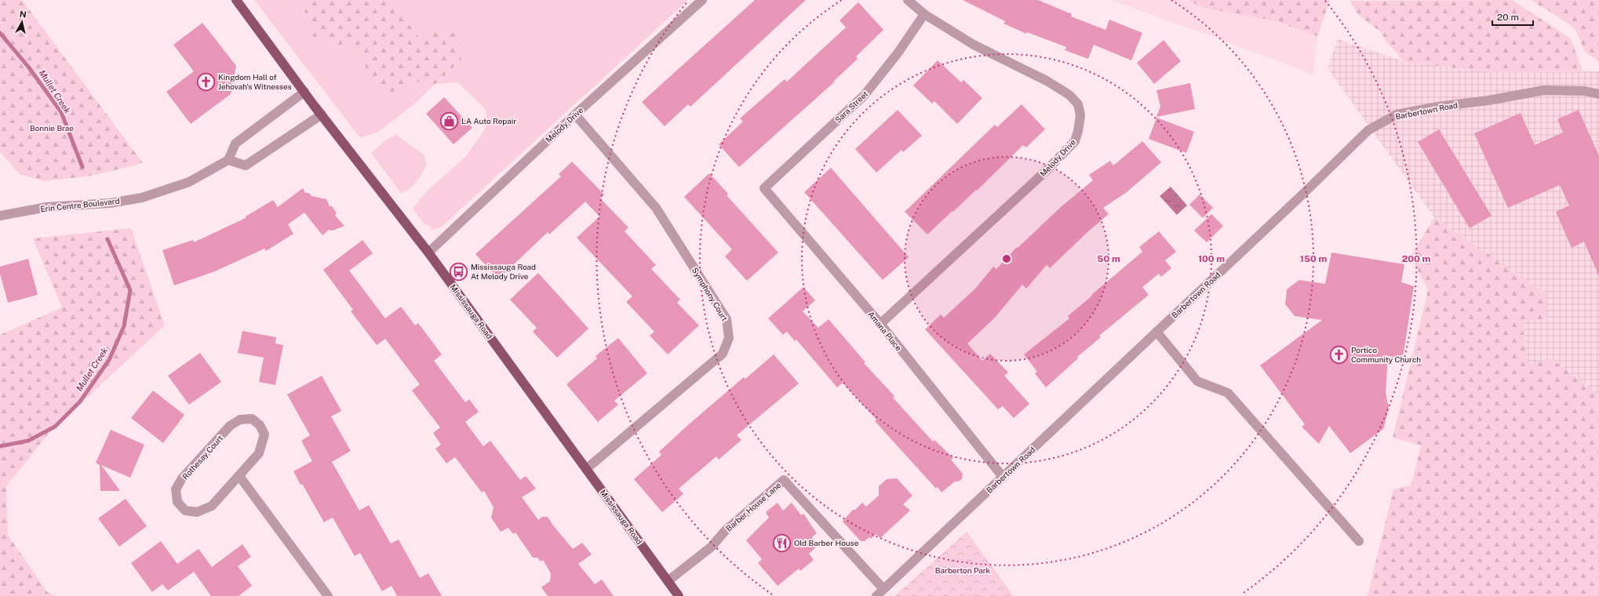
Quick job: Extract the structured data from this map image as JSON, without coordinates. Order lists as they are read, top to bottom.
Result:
{
  "streets": {
    "main road": ["Mississauga Road"],
    "street": [
      "Sara Street",
      "Barbertown Road",
      "Melody Drive",
      "Erin Centre Boulevard",
      "Symphony Court",
      "Amana Place",
      "Rothesay Court",
      "Barber House Lane"
    ]
  },
  "crossings": [
    ["Sara Street", "Melody Drive"],
    ["Sara Street", "Amana Place"],
    ["Barbertown Road", "Amana Place"],
    ["Barbertown Road", "Barber House Lane"],
    ["Melody Drive", "Symphony Court"],
    ["Melody Drive", "Mississauga Road"],
    ["Melody Drive", "Amana Place"],
    ["Symphony Court", "Mississauga Road"],
    ["Mississauga Road", "Barber House Lane"]
  ],
  "water": ["Mullet Creek"],
  "parks": ["Bonnie Brae", "Barberton Park"],
  "places": {
    "church": ["Kingdom Hall of Jehovah's Witnesses", "Portico Community Church"],
    "shop": ["LA Auto Repair"],
    "bus stop": ["Mississauga Road At Melody Drive"],
    "restaurant": ["Old Barber House"]
  },
  "scale_bar": "20 m",
  "north": "top",
  "rings": [
    "50 m",
    "100 m",
    "150 m",
    "200 m"
  ]
}
